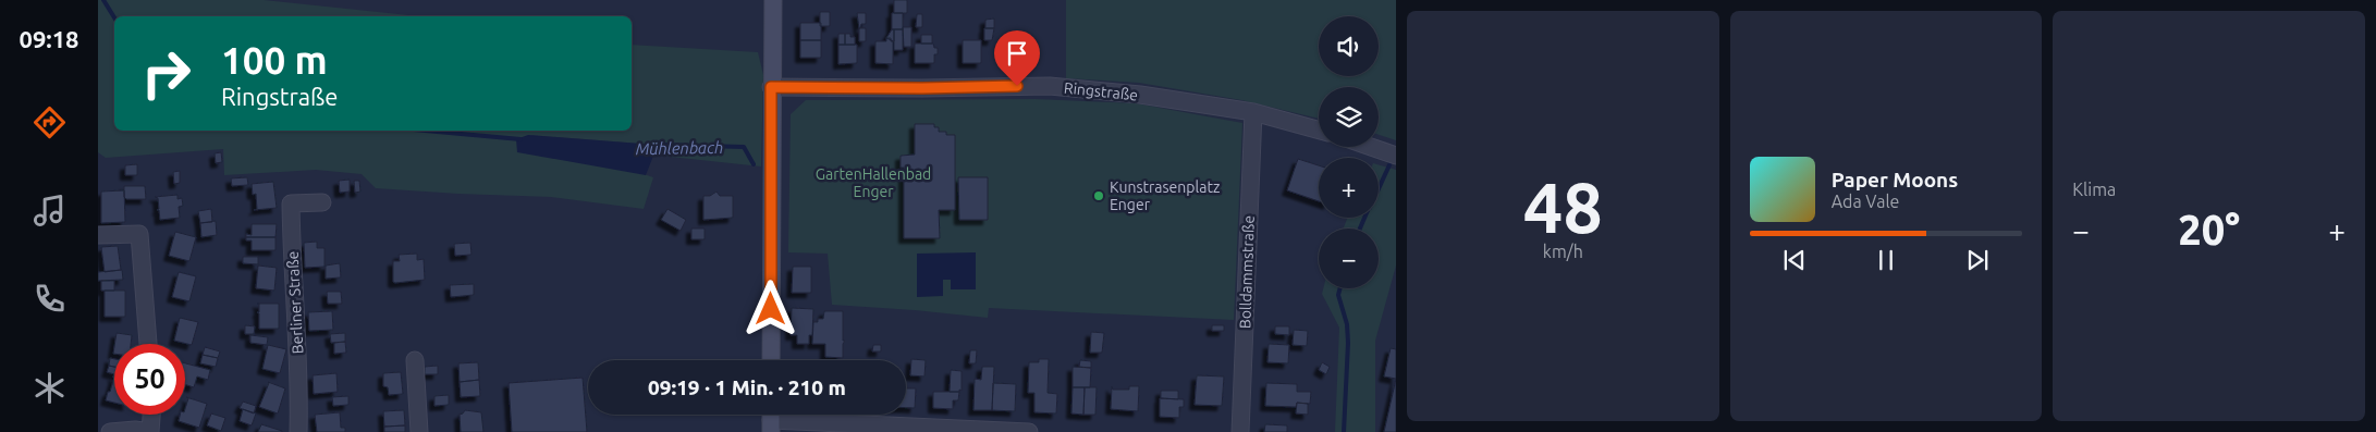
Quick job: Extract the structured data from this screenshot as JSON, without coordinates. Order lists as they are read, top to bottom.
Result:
{
  "streets": {
    "street": ["Ringstraße", "Bolldammstraße", "Berliner Straße"]
  },
  "crossings": [
    ["Ringstraße", "Bolldammstraße"]
  ],
  "water": ["Mühlenbach"],
  "parks": ["GartenHallenbad Enger"],
  "places": ["Kunstrasenplatz Enger"],
  "page": {
    "tabs": "09:18",
    "tile": [
      ["48", "km/h"],
      "Klima"
    ],
    "map_buttons": ["+", "−"],
    "turn": ["100 m", "Ringstraße"],
    "song": ["Paper Moons", "Ada Vale"],
    "heat": ["−", "20°", "+"],
    "limit": "50",
    "trip": "09:19 · 1 Min. · 210 m"
  }
}
